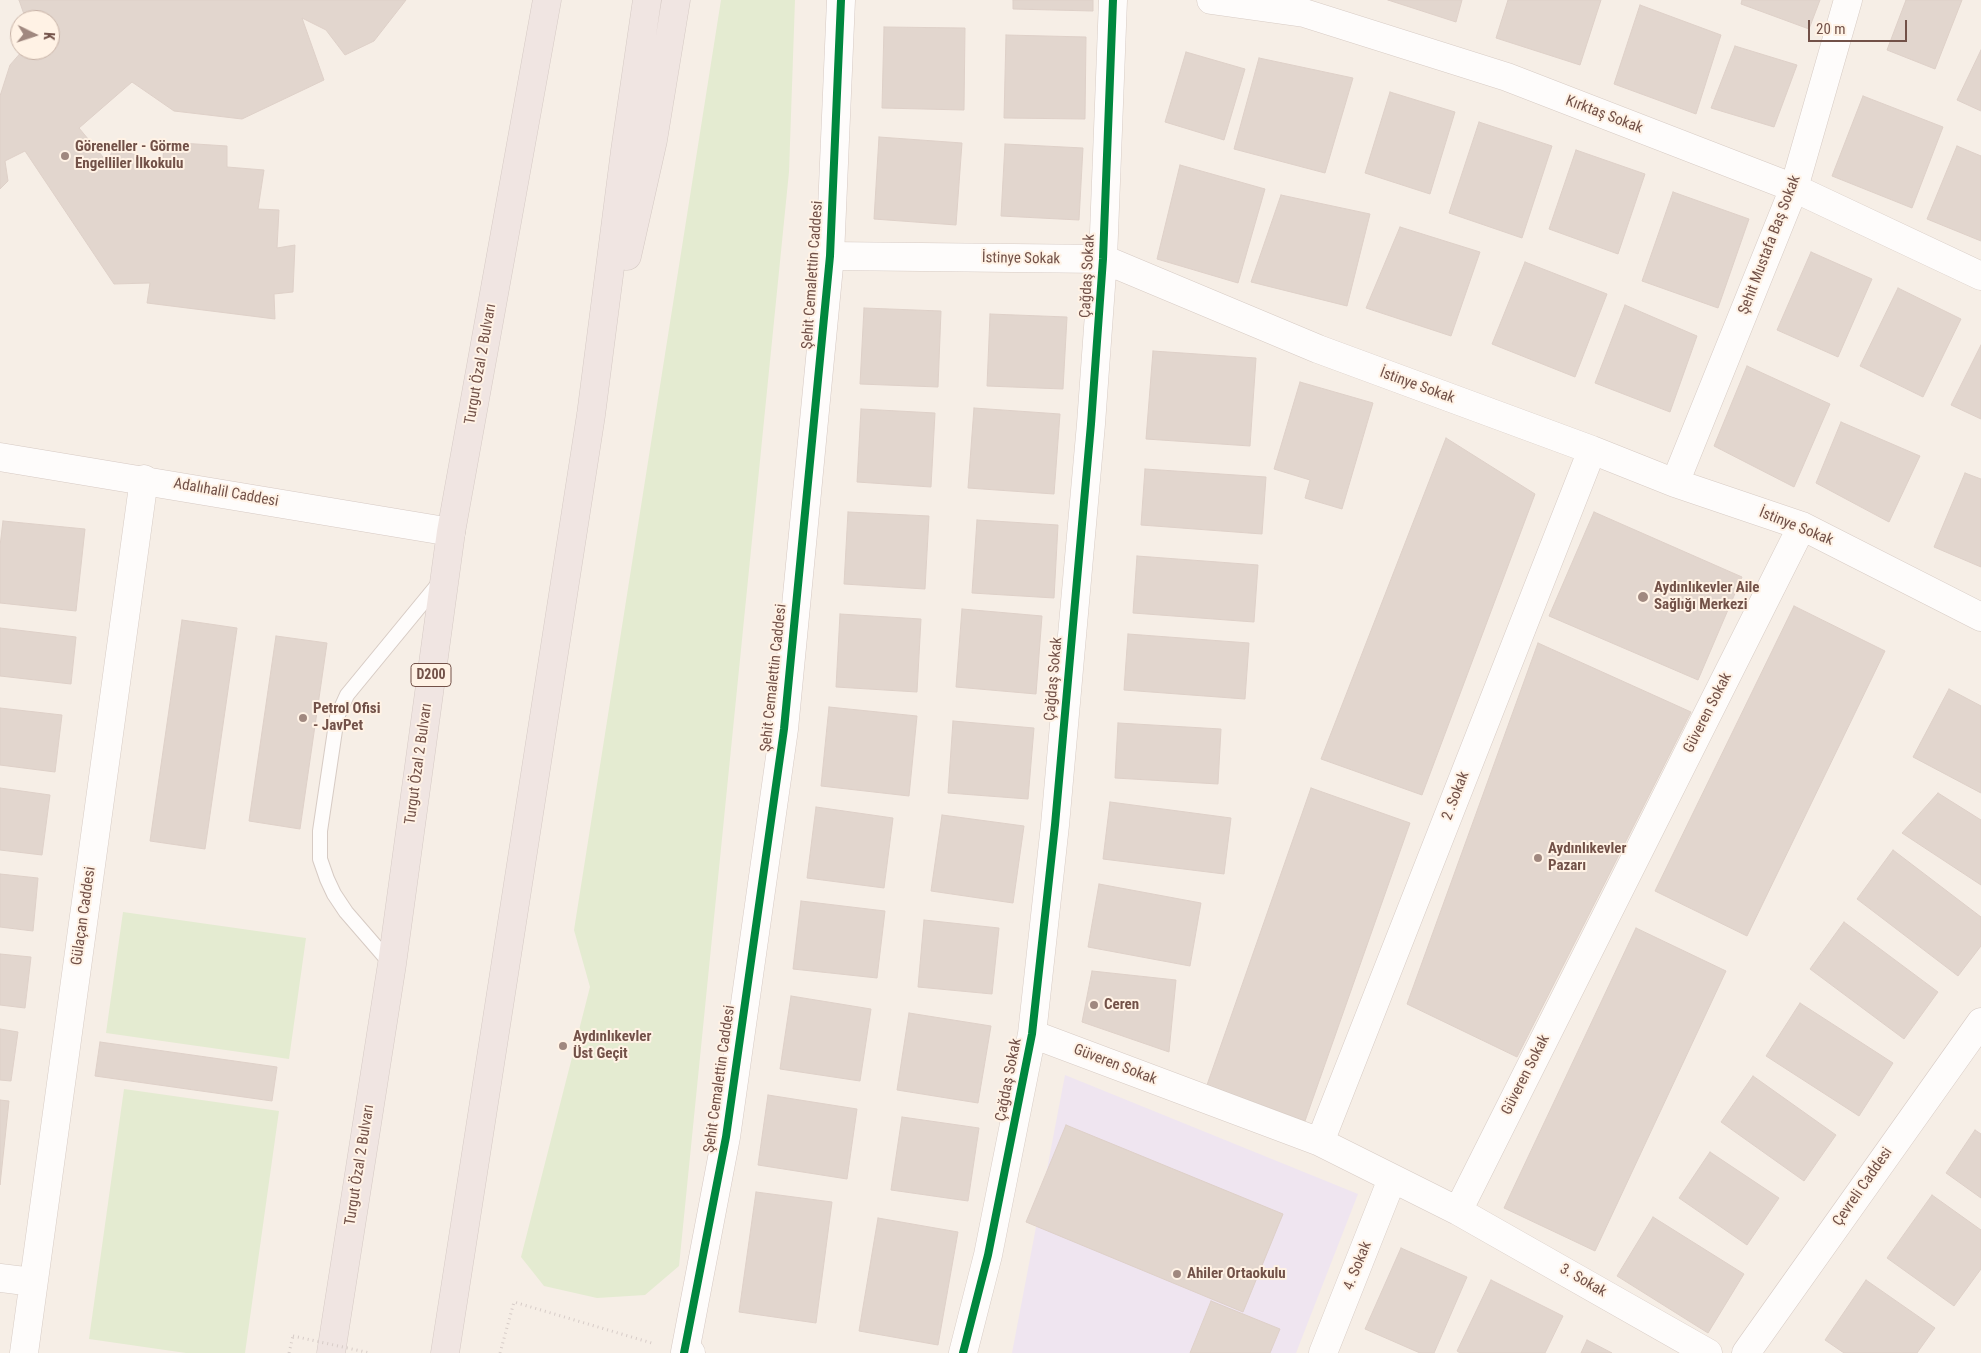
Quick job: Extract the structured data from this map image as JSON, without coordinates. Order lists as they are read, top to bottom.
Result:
{
  "streets": {
    "highway": ["Turgut Özal 2 Bulvarı", "D200"],
    "street": [
      "Kırktaş Sokak",
      "Şehit Mustafa Baş Sokak",
      "İstinye Sokak",
      "Şehit Cemalettin Caddesi",
      "Çağdaş Sokak",
      "Adalıhalil Caddesi",
      "Güveren Sokak",
      "2 .Sokak",
      "Gülaçan Caddesi",
      "Çevreli Caddesi",
      "4. Sokak",
      "3. Sokak"
    ]
  },
  "crossings": [
    ["Kırktaş Sokak", "Şehit Mustafa Baş Sokak"],
    ["Şehit Mustafa Baş Sokak", "İstinye Sokak"],
    ["İstinye Sokak", "Şehit Cemalettin Caddesi"],
    ["İstinye Sokak", "Çağdaş Sokak"],
    ["İstinye Sokak", "Güveren Sokak"],
    ["İstinye Sokak", "2 .Sokak"],
    ["Çağdaş Sokak", "Güveren Sokak"],
    ["Turgut Özal 2 Bulvarı", "Adalıhalil Caddesi"],
    ["Adalıhalil Caddesi", "Gülaçan Caddesi"],
    ["Güveren Sokak", "2 .Sokak"],
    ["Güveren Sokak", "4. Sokak"],
    ["Güveren Sokak", "3. Sokak"]
  ],
  "places": [
    "Göreneller - Görme Engelliler İlkokulu",
    "Aydınlıkevler Aile Sağlığı Merkezi",
    "Petrol Ofisi - JavPet",
    "Aydınlıkevler Pazarı",
    "Ceren",
    "Aydınlıkevler Üst Geçit",
    "Ahiler Ortaokulu"
  ],
  "scale_bar": "20 m",
  "north": "right"
}
